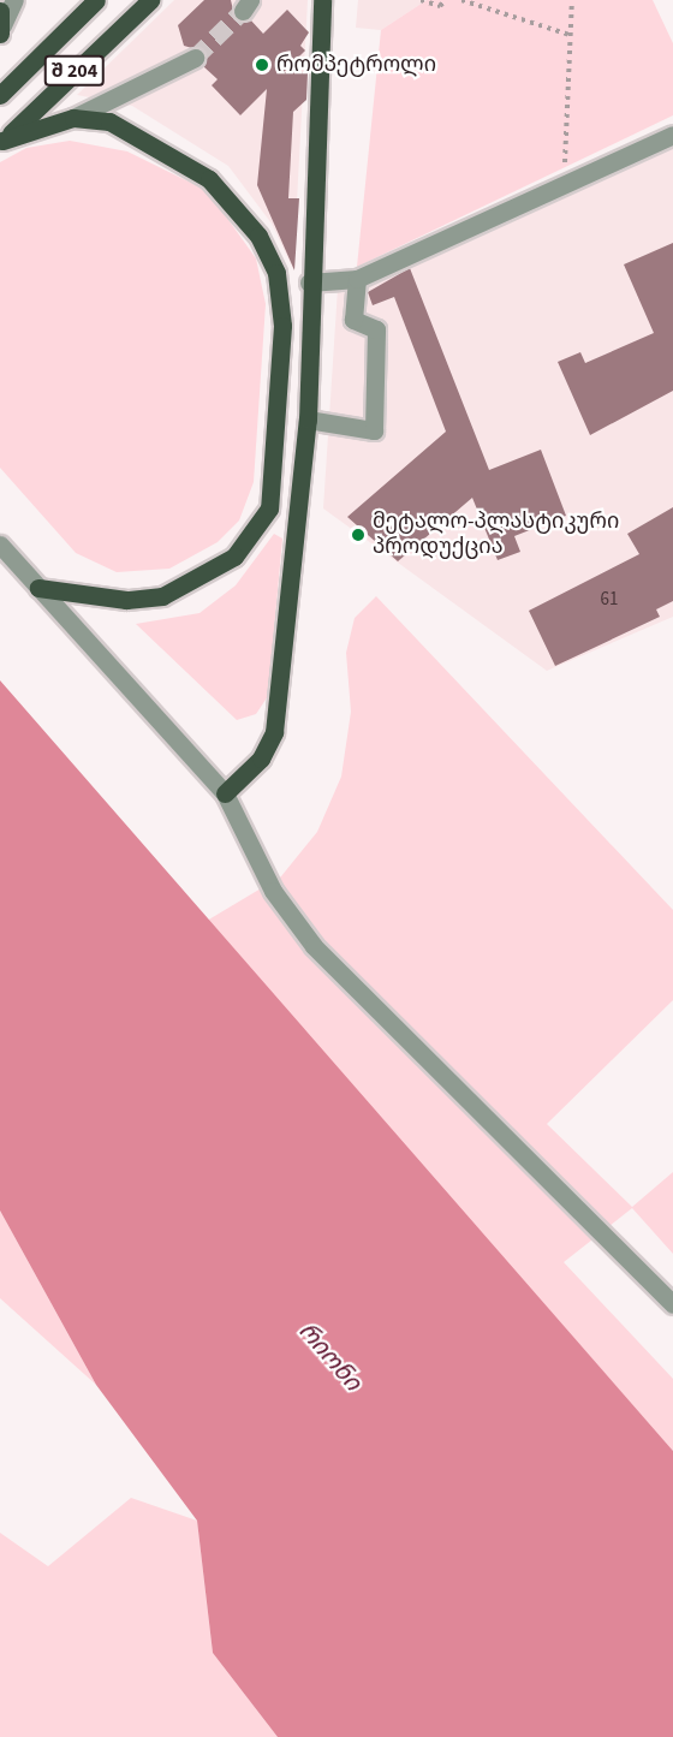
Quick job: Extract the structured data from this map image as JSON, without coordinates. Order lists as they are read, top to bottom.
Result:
{
  "streets": {
    "main road": ["შ 204"]
  },
  "water": ["რიონი"],
  "places": ["რომპეტროლი", "მეტალო-პლასტიკური პროდუქცია"],
  "house_numbers": ["61"]
}
